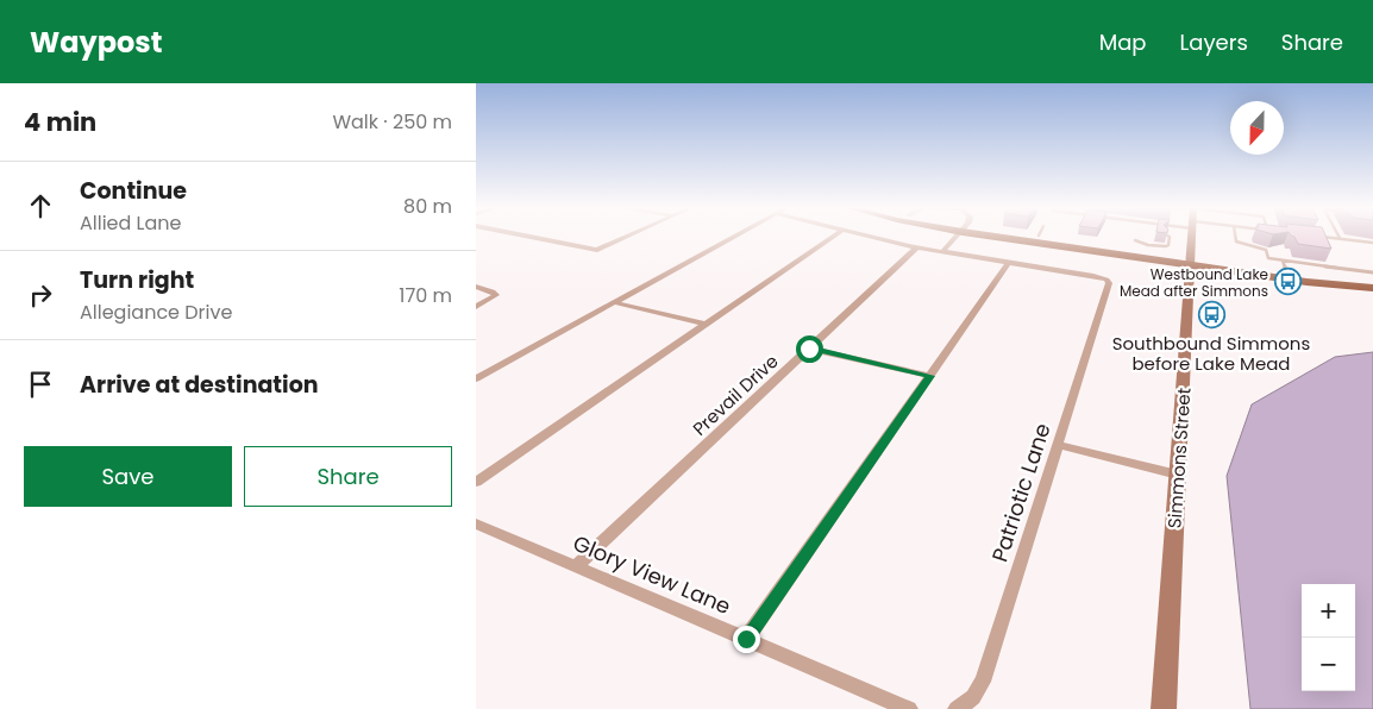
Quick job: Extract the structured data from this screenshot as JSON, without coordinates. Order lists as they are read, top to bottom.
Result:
{
  "streets": {
    "main road": ["Simmons Street"],
    "street": ["Prevail Drive", "Patriotic Lane", "Glory View Lane"]
  },
  "crossings": [
    ["Prevail Drive", "Glory View Lane"]
  ],
  "places": {
    "bus stop": ["Westbound Lake Mead after Simmons", "Southbound Simmons before Lake Mead"]
  },
  "north": "bottom",
  "page": {
    "header": "Waypost",
    "nav": ["Map", "Layers", "Share"],
    "heading": ["4 min", "Walk · 250 m"],
    "list": [
      ["Continue", "Allied Lane", "80 m"],
      ["Turn right", "Allegiance Drive", "170 m"],
      "Arrive at destination"
    ],
    "buttons": ["Save", "Share"],
    "map_buttons": ["+", "−"]
  }
}
